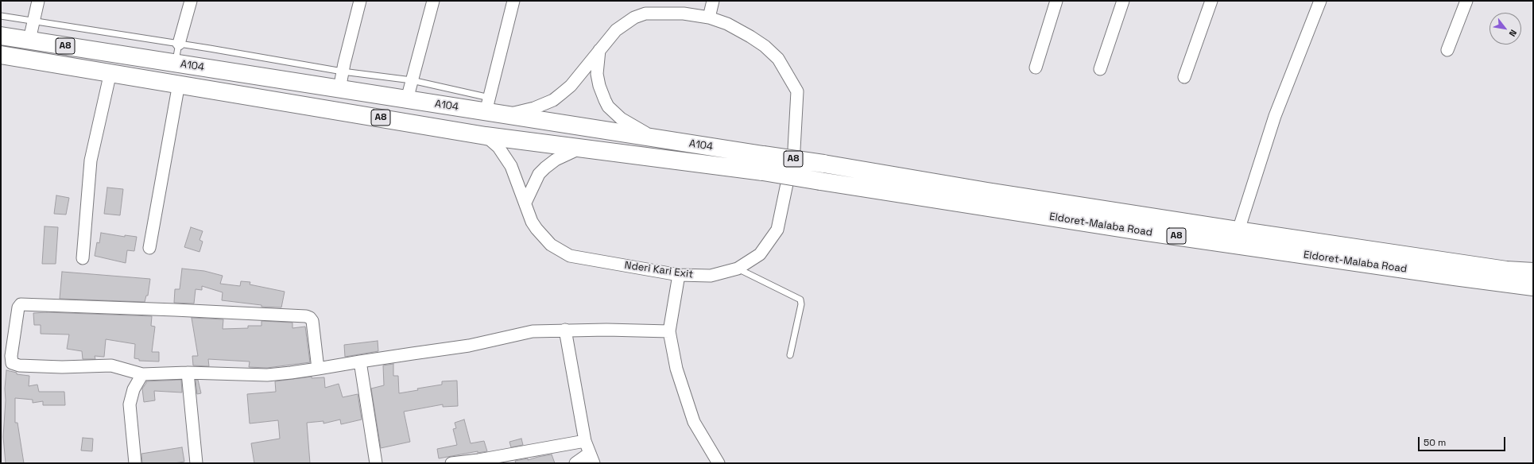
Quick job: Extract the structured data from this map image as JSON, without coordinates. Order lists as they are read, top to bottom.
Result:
{
  "streets": {
    "highway": ["A8", "A104", "Eldoret-Malaba Road"],
    "street": ["Nderi Kari Exit"]
  },
  "crossings": [
    ["A8", "A104"],
    ["A8", "Eldoret-Malaba Road"],
    ["A8", "Nderi Kari Exit"],
    ["A104", "Eldoret-Malaba Road"]
  ],
  "scale_bar": "50 m",
  "north": "bottom right"
}
